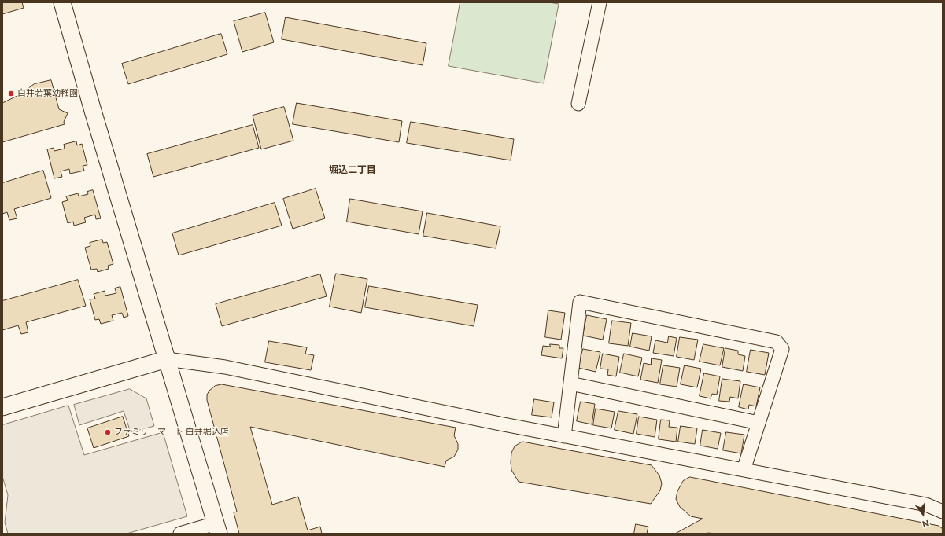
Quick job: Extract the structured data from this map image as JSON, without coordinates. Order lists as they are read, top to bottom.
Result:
{
  "districts": ["堀込二丁目"],
  "places": ["白井若葉幼稚園", "ファミリーマート 白井堀込店"],
  "north": "bottom"
}
